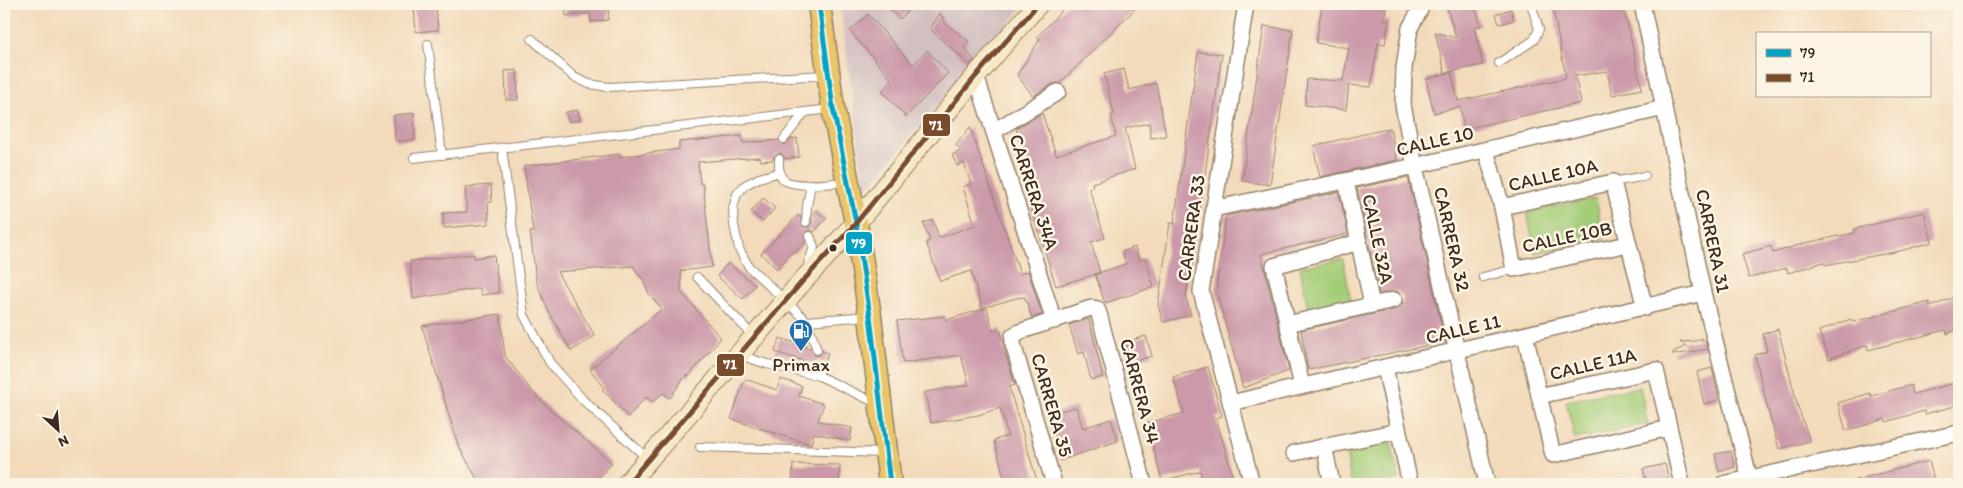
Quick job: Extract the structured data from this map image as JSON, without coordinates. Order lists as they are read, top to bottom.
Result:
{
  "streets": {
    "street": [
      "CALLE 10",
      "CALLE 10A",
      "CARRERA 34A",
      "CARRERA 33",
      "CALLE 10B",
      "CALLE 32A",
      "CARRERA 32",
      "CARRERA 31",
      "CALLE 11",
      "CALLE 11A",
      "CARRERA 34",
      "CARRERA 35"
    ]
  },
  "crossings": [
    ["CALLE 10", "CARRERA 33"],
    ["CALLE 10", "CALLE 32A"],
    ["CALLE 10", "CARRERA 32"],
    ["CALLE 10", "CARRERA 31"],
    ["CARRERA 34A", "CARRERA 34"],
    ["CARRERA 34A", "CARRERA 35"],
    ["CARRERA 33", "CALLE 11"],
    ["CARRERA 32", "CALLE 11"],
    ["CARRERA 31", "CALLE 11"],
    ["CARRERA 34", "CARRERA 35"]
  ],
  "places": {
    "fuel station": ["Primax"]
  },
  "lines": ["transit line 79", "transit line 71"],
  "legend": ["79", "71"],
  "north": "bottom right"
}
